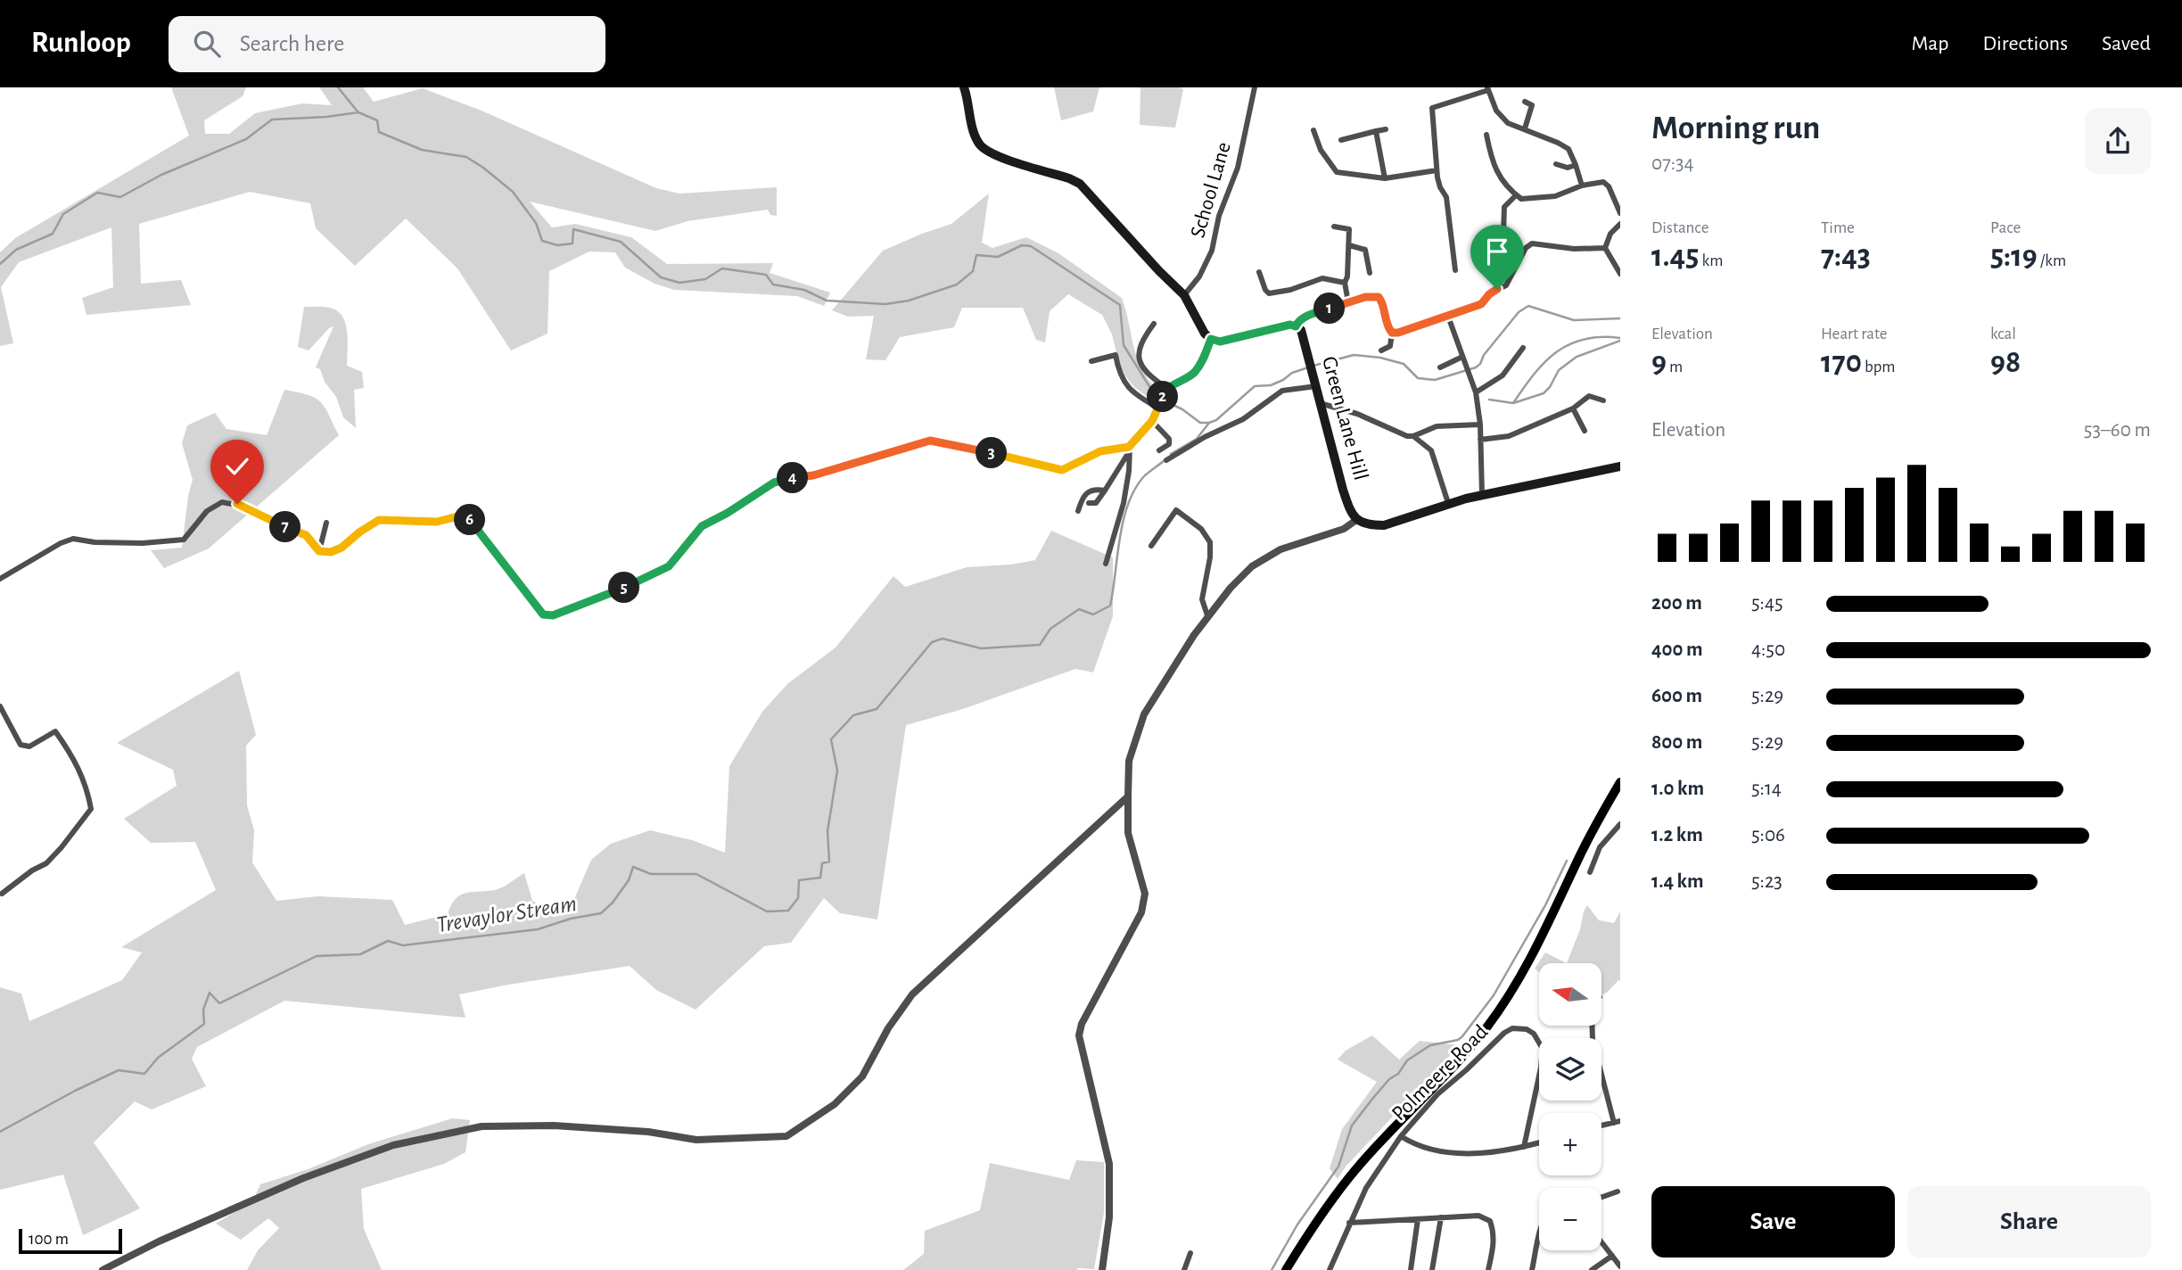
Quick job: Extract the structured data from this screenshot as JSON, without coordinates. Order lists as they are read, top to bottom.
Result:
{
  "streets": {
    "main road": ["Green Lane Hill"],
    "street": ["School Lane", "Polmeere Road"]
  },
  "water": ["Trevaylor Stream"],
  "scale_bar": "100 m",
  "north": "left",
  "page": {
    "header": "Runloop",
    "search": "Search here",
    "nav": ["Map", "Directions", "Saved"],
    "heading": ["Morning run", "07:34"],
    "stats": [
      ["Distance", "1.45 km"],
      ["Time", "7:43"],
      ["Pace", "5:19 /km"],
      ["Elevation", "9 m"],
      ["Heart rate", "170 bpm"],
      ["kcal", "98"]
    ],
    "pins": [
      "1",
      "2",
      "3",
      "4",
      "6",
      "7",
      "5"
    ],
    "chart": ["Elevation", "53–60 m"],
    "list": [
      {
        "name": "200 m",
        "note": "5:45"
      },
      {
        "name": "400 m",
        "note": "4:50"
      },
      {
        "name": "600 m",
        "note": "5:29"
      },
      {
        "name": "800 m",
        "note": "5:29"
      },
      {
        "name": "1.0 km",
        "note": "5:14"
      },
      {
        "name": "1.2 km",
        "note": "5:06"
      },
      {
        "name": "1.4 km",
        "note": "5:23"
      }
    ],
    "map_buttons": ["+", "−"],
    "buttons": ["Save", "Share"],
    "scale": "100 m"
  }
}
